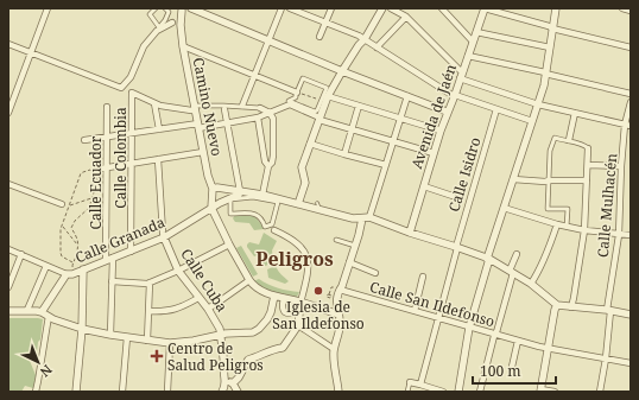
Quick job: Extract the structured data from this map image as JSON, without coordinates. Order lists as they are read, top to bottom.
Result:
{
  "streets": {
    "street": [
      "Camino Nuevo",
      "Avenida de Jaén",
      "Calle Colombia",
      "Calle Isidro",
      "Calle Ecuador",
      "Calle Mulhacén",
      "Calle Granada",
      "Calle Cuba",
      "Calle San Ildefonso"
    ]
  },
  "crossings": [
    ["Camino Nuevo", "Calle Granada"],
    ["Calle Colombia", "Calle Granada"],
    ["Calle Isidro", "Calle San Ildefonso"],
    ["Calle Ecuador", "Calle Granada"],
    ["Calle Mulhacén", "Calle San Ildefonso"],
    ["Calle Granada", "Calle Cuba"]
  ],
  "districts": ["Peligros"],
  "places": {
    "other": ["Iglesia de San Ildefonso"],
    "health": ["Centro de Salud Peligros"]
  },
  "scale_bar": "100 m",
  "north": "bottom right"
}
